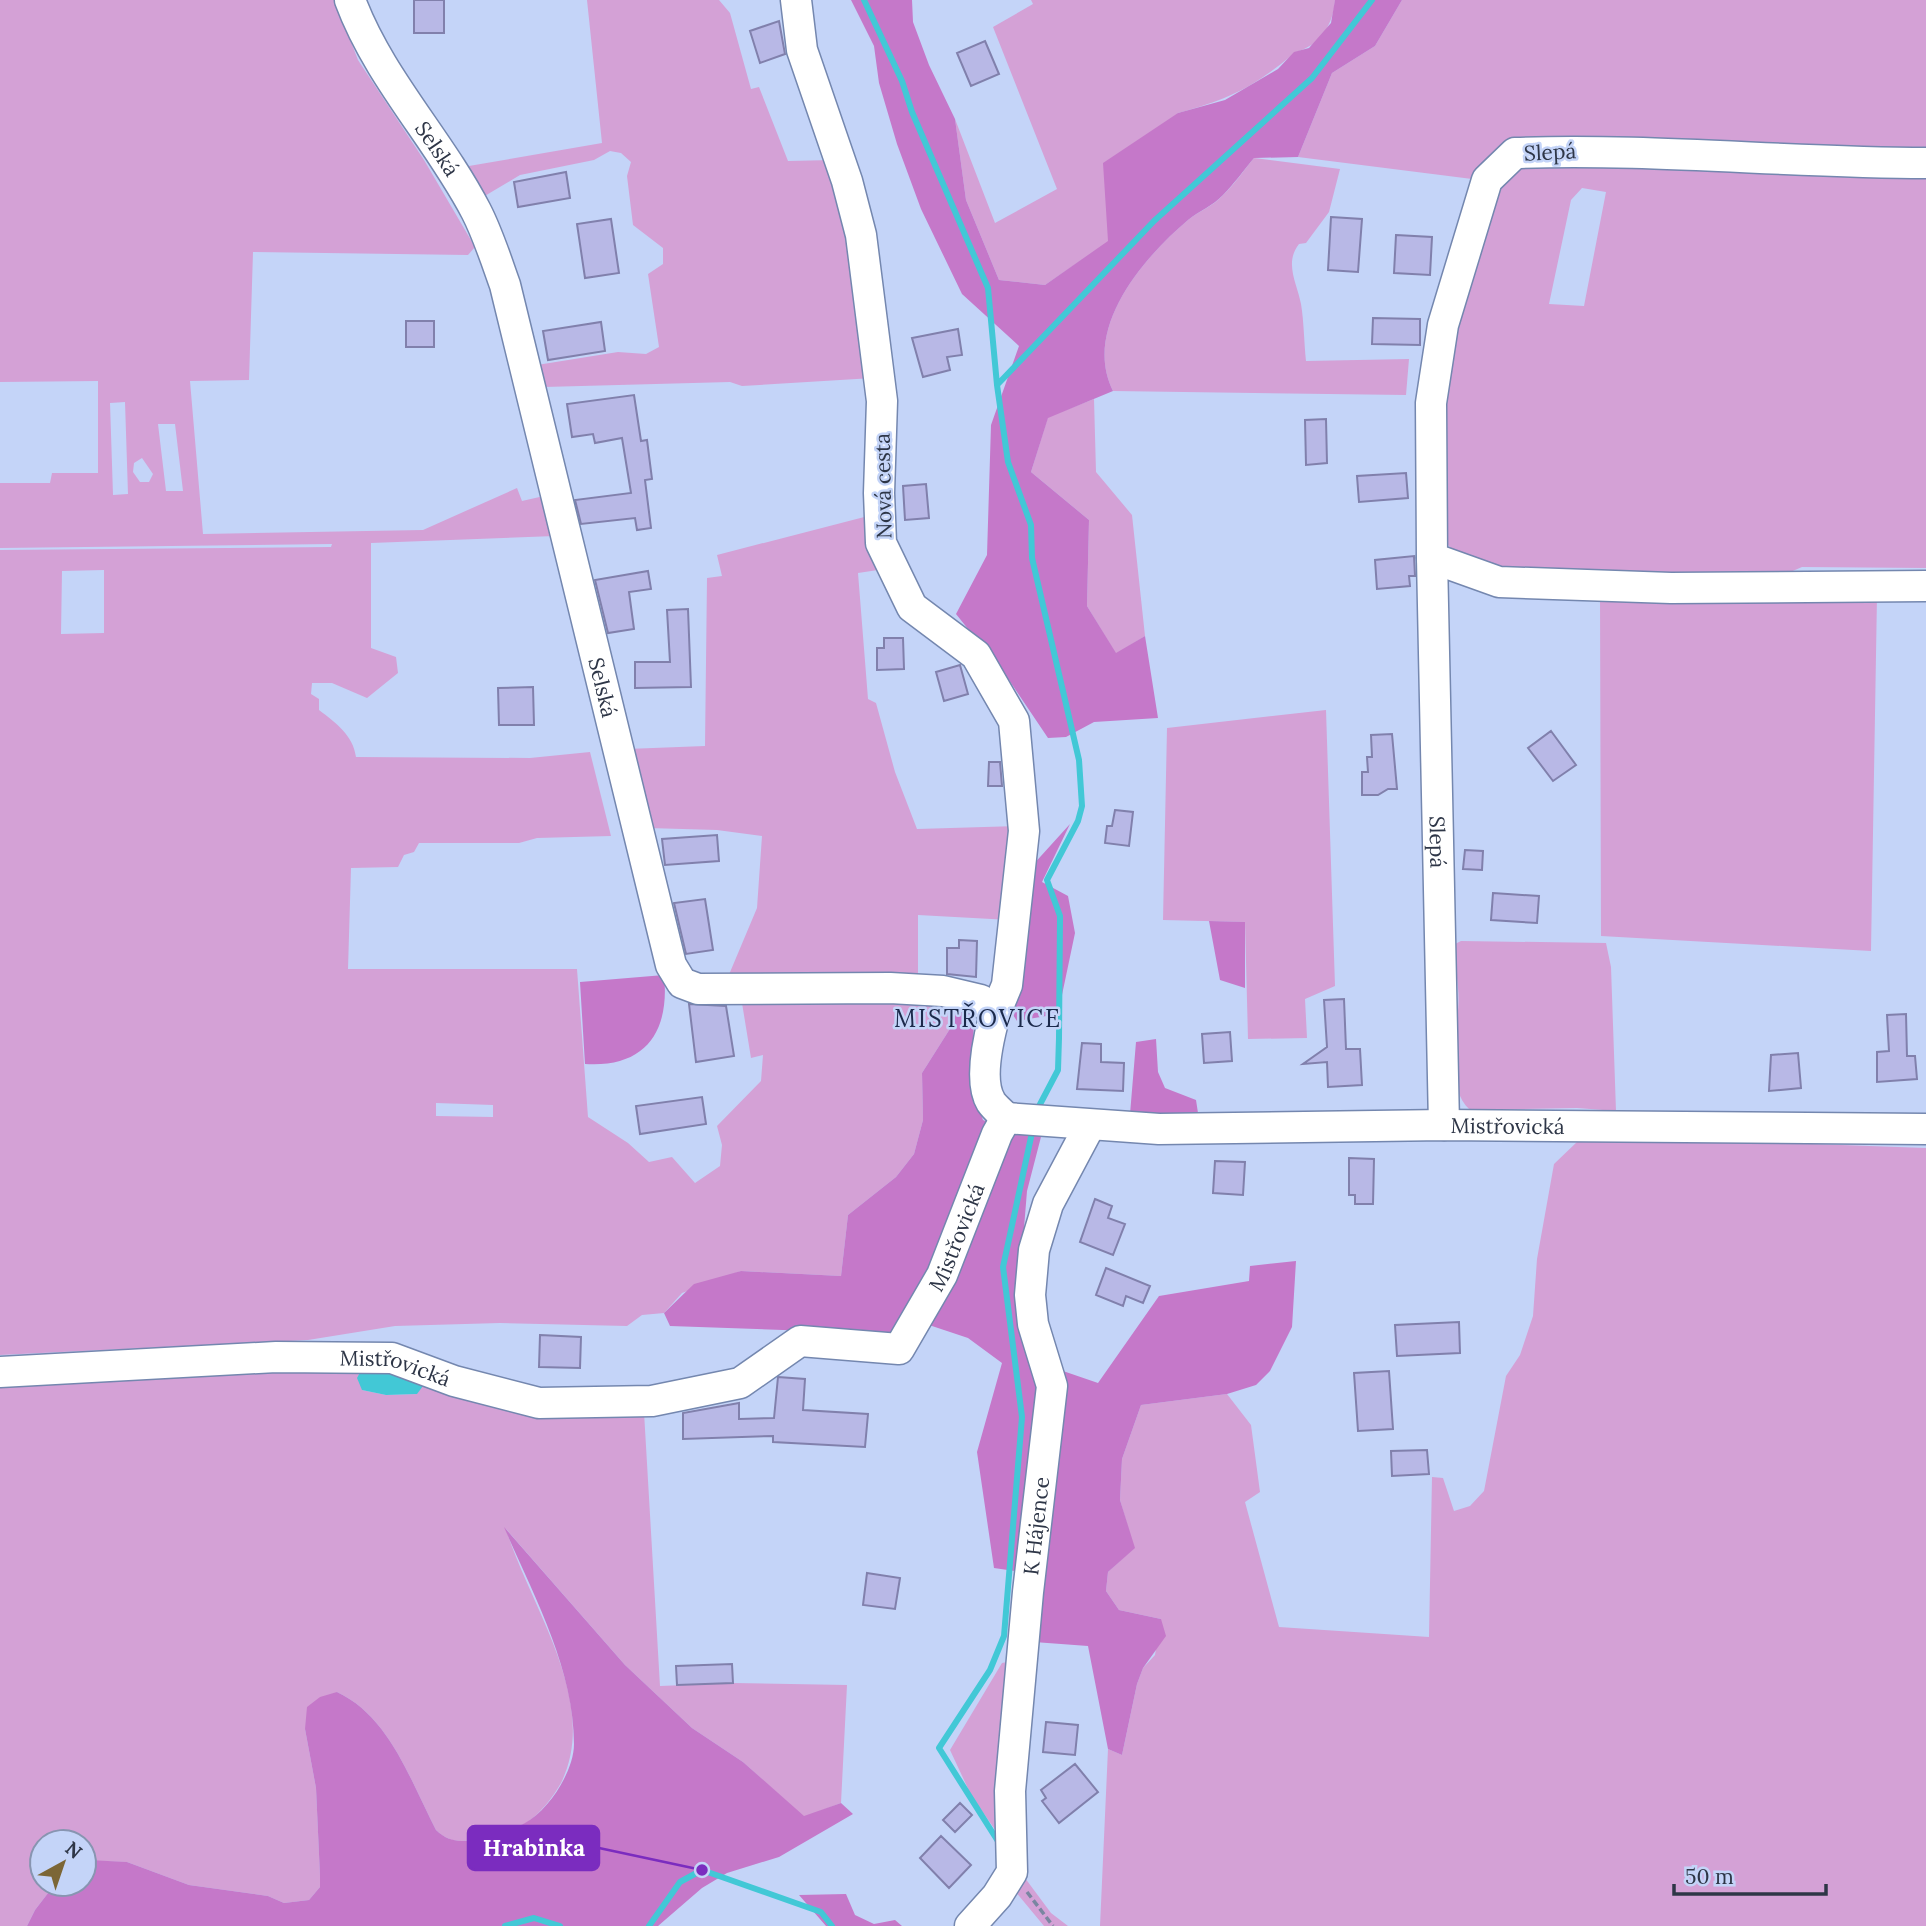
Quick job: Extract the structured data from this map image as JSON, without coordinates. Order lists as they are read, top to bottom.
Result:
{
  "streets": {
    "street": [
      "Selská",
      "Slepá",
      "Nová cesta",
      "Mistřovická",
      "K Hájence"
    ]
  },
  "crossings": [
    ["Selská", "Nová cesta"],
    ["Slepá", "Mistřovická"],
    ["Mistřovická", "K Hájence"]
  ],
  "districts": ["MISTŘOVICE"],
  "places": ["Hrabinka"],
  "scale_bar": "50 m",
  "north": "top right"
}
